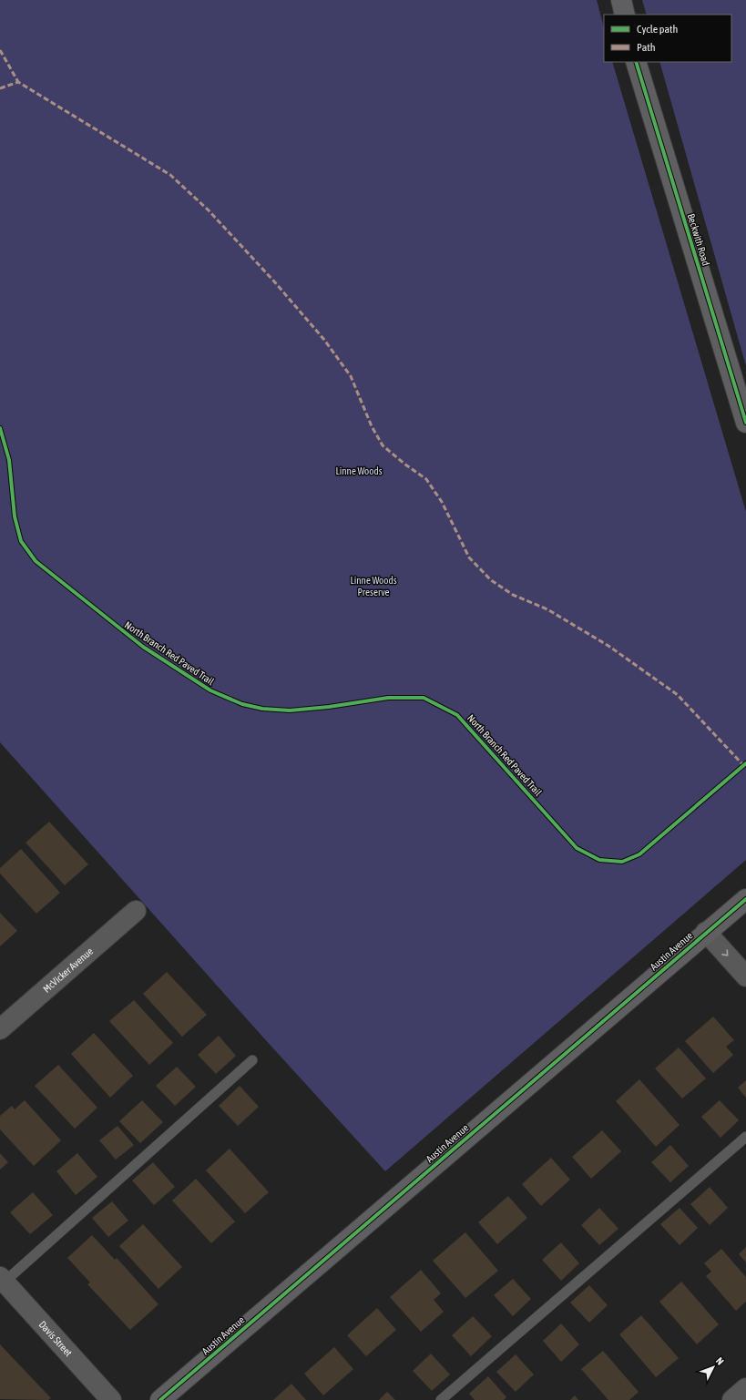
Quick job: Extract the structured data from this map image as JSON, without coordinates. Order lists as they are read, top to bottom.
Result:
{
  "streets": {
    "street": [
      "Beckwith Road",
      "Austin Avenue",
      "McVicker Avenue",
      "Davis Street"
    ],
    "cycle path": ["North Branch Red Paved Trail"]
  },
  "parks": ["Linne Woods", "Linne Woods Preserve"],
  "legend": ["Cycle path", "Path"],
  "north": "top right"
}
